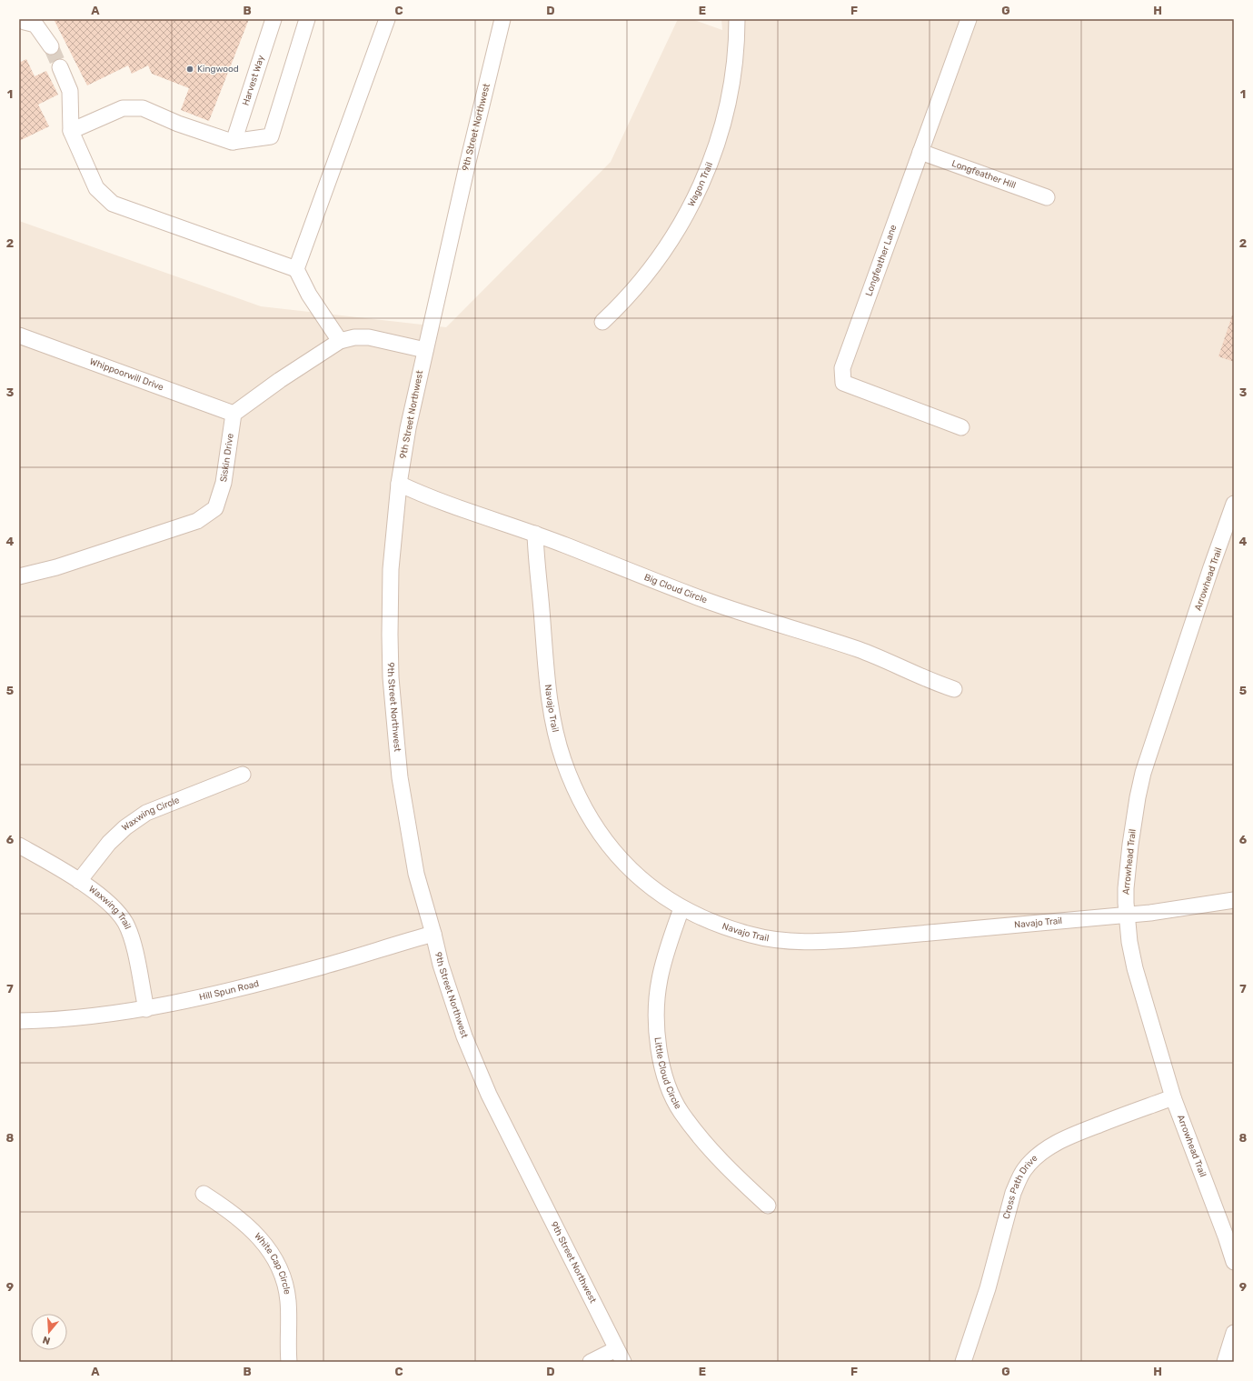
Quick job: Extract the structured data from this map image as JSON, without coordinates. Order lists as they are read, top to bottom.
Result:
{
  "streets": {
    "street": [
      "Harvest Way",
      "9th Street Northwest",
      "Longfeather Hill",
      "Wagon Trail",
      "Longfeather Lane",
      "Whippoorwill Drive",
      "Siskin Drive",
      "Arrowhead Trail",
      "Big Cloud Circle",
      "Navajo Trail",
      "Waxwing Circle",
      "Waxwing Trail",
      "Hill Spun Road",
      "Little Cloud Circle",
      "Cross Path Drive",
      "White Cap Circle"
    ]
  },
  "crossings": [
    ["9th Street Northwest", "Big Cloud Circle"],
    ["9th Street Northwest", "Hill Spun Road"],
    ["Longfeather Hill", "Longfeather Lane"],
    ["Whippoorwill Drive", "Siskin Drive"],
    ["Arrowhead Trail", "Navajo Trail"],
    ["Arrowhead Trail", "Cross Path Drive"],
    ["Big Cloud Circle", "Navajo Trail"],
    ["Navajo Trail", "Little Cloud Circle"],
    ["Waxwing Circle", "Waxwing Trail"],
    ["Waxwing Trail", "Hill Spun Road"]
  ],
  "places": ["Kingwood"],
  "north": "bottom",
  "grid": {
    "columns": [
      "A",
      "B",
      "C",
      "D",
      "E",
      "F",
      "G",
      "H"
    ],
    "rows": [
      "1",
      "2",
      "3",
      "4",
      "5",
      "6",
      "7",
      "8",
      "9"
    ]
  }
}
